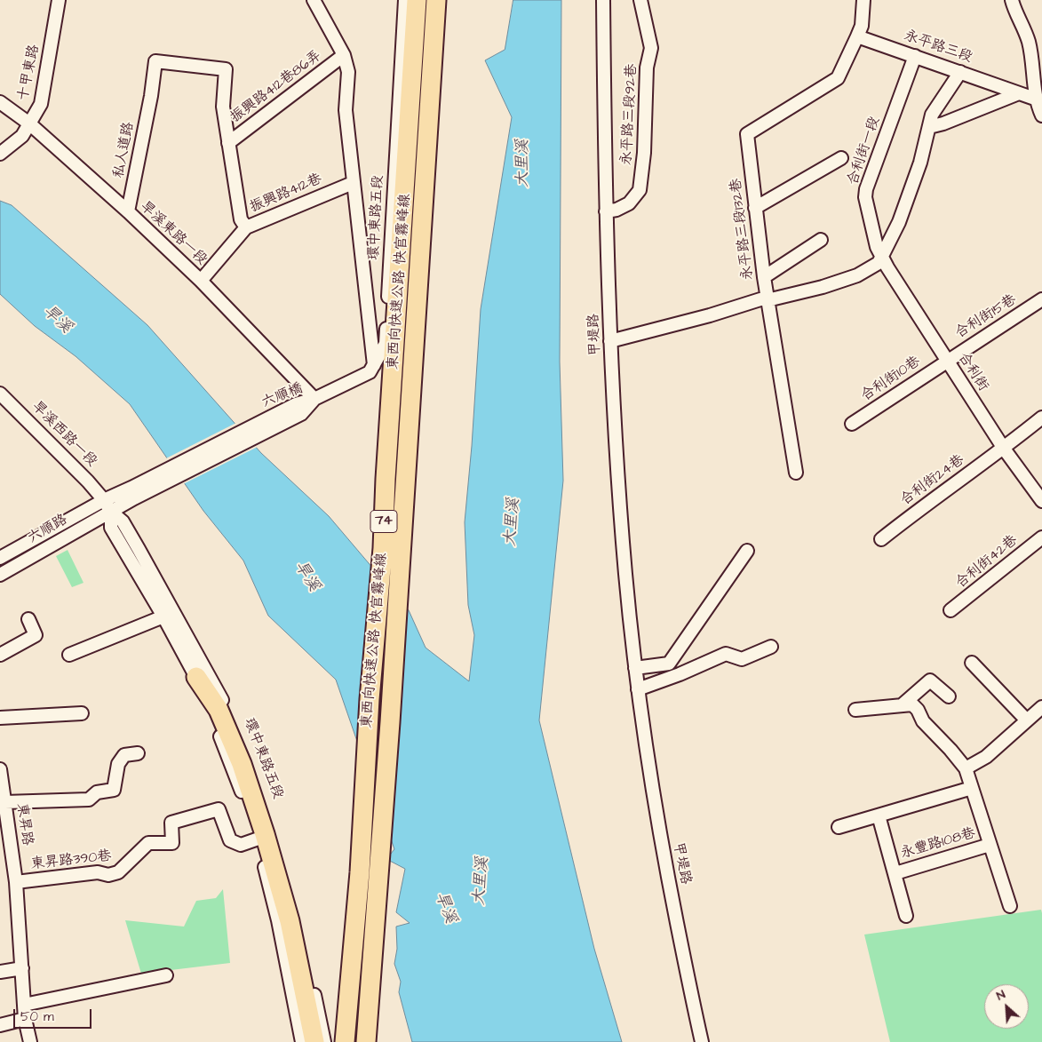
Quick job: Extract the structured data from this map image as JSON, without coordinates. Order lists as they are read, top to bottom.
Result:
{
  "streets": {
    "highway": ["東西向快速公路 快官霧峰線", "74"],
    "street": [
      "永平路三段",
      "十甲東路",
      "振興路412巷86弄",
      "永平路三段92巷",
      "私人道路",
      "合利街一段",
      "振興路412巷",
      "環中東路五段",
      "永平路三段132巷",
      "旱溪東路一段",
      "合利街15巷",
      "甲堤路",
      "合利街",
      "合利街10巷",
      "六順橋",
      "旱溪西路一段",
      "合利街24巷",
      "六順路",
      "合利街42巷",
      "東昇路",
      "永豐路108巷",
      "東昇路390巷"
    ]
  },
  "crossings": [
    ["永平路三段", "合利街一段"],
    ["永平路三段", "永平路三段132巷"],
    ["十甲東路", "旱溪東路一段"],
    ["振興路412巷86弄", "私人道路"],
    ["永平路三段92巷", "甲堤路"],
    ["私人道路", "旱溪東路一段"],
    ["合利街一段", "合利街"],
    ["振興路412巷", "旱溪東路一段"],
    ["環中東路五段", "旱溪東路一段"],
    ["環中東路五段", "六順橋"],
    ["環中東路五段", "旱溪西路一段"],
    ["環中東路五段", "六順路"],
    ["旱溪東路一段", "六順橋"],
    ["合利街15巷", "合利街"],
    ["合利街15巷", "合利街10巷"],
    ["合利街", "合利街10巷"],
    ["合利街", "合利街24巷"],
    ["六順橋", "旱溪西路一段"],
    ["六順橋", "六順路"],
    ["旱溪西路一段", "六順路"],
    ["東昇路", "東昇路390巷"]
  ],
  "water": ["大里溪", "旱溪"],
  "scale_bar": "50 m",
  "north": "top left"
}
